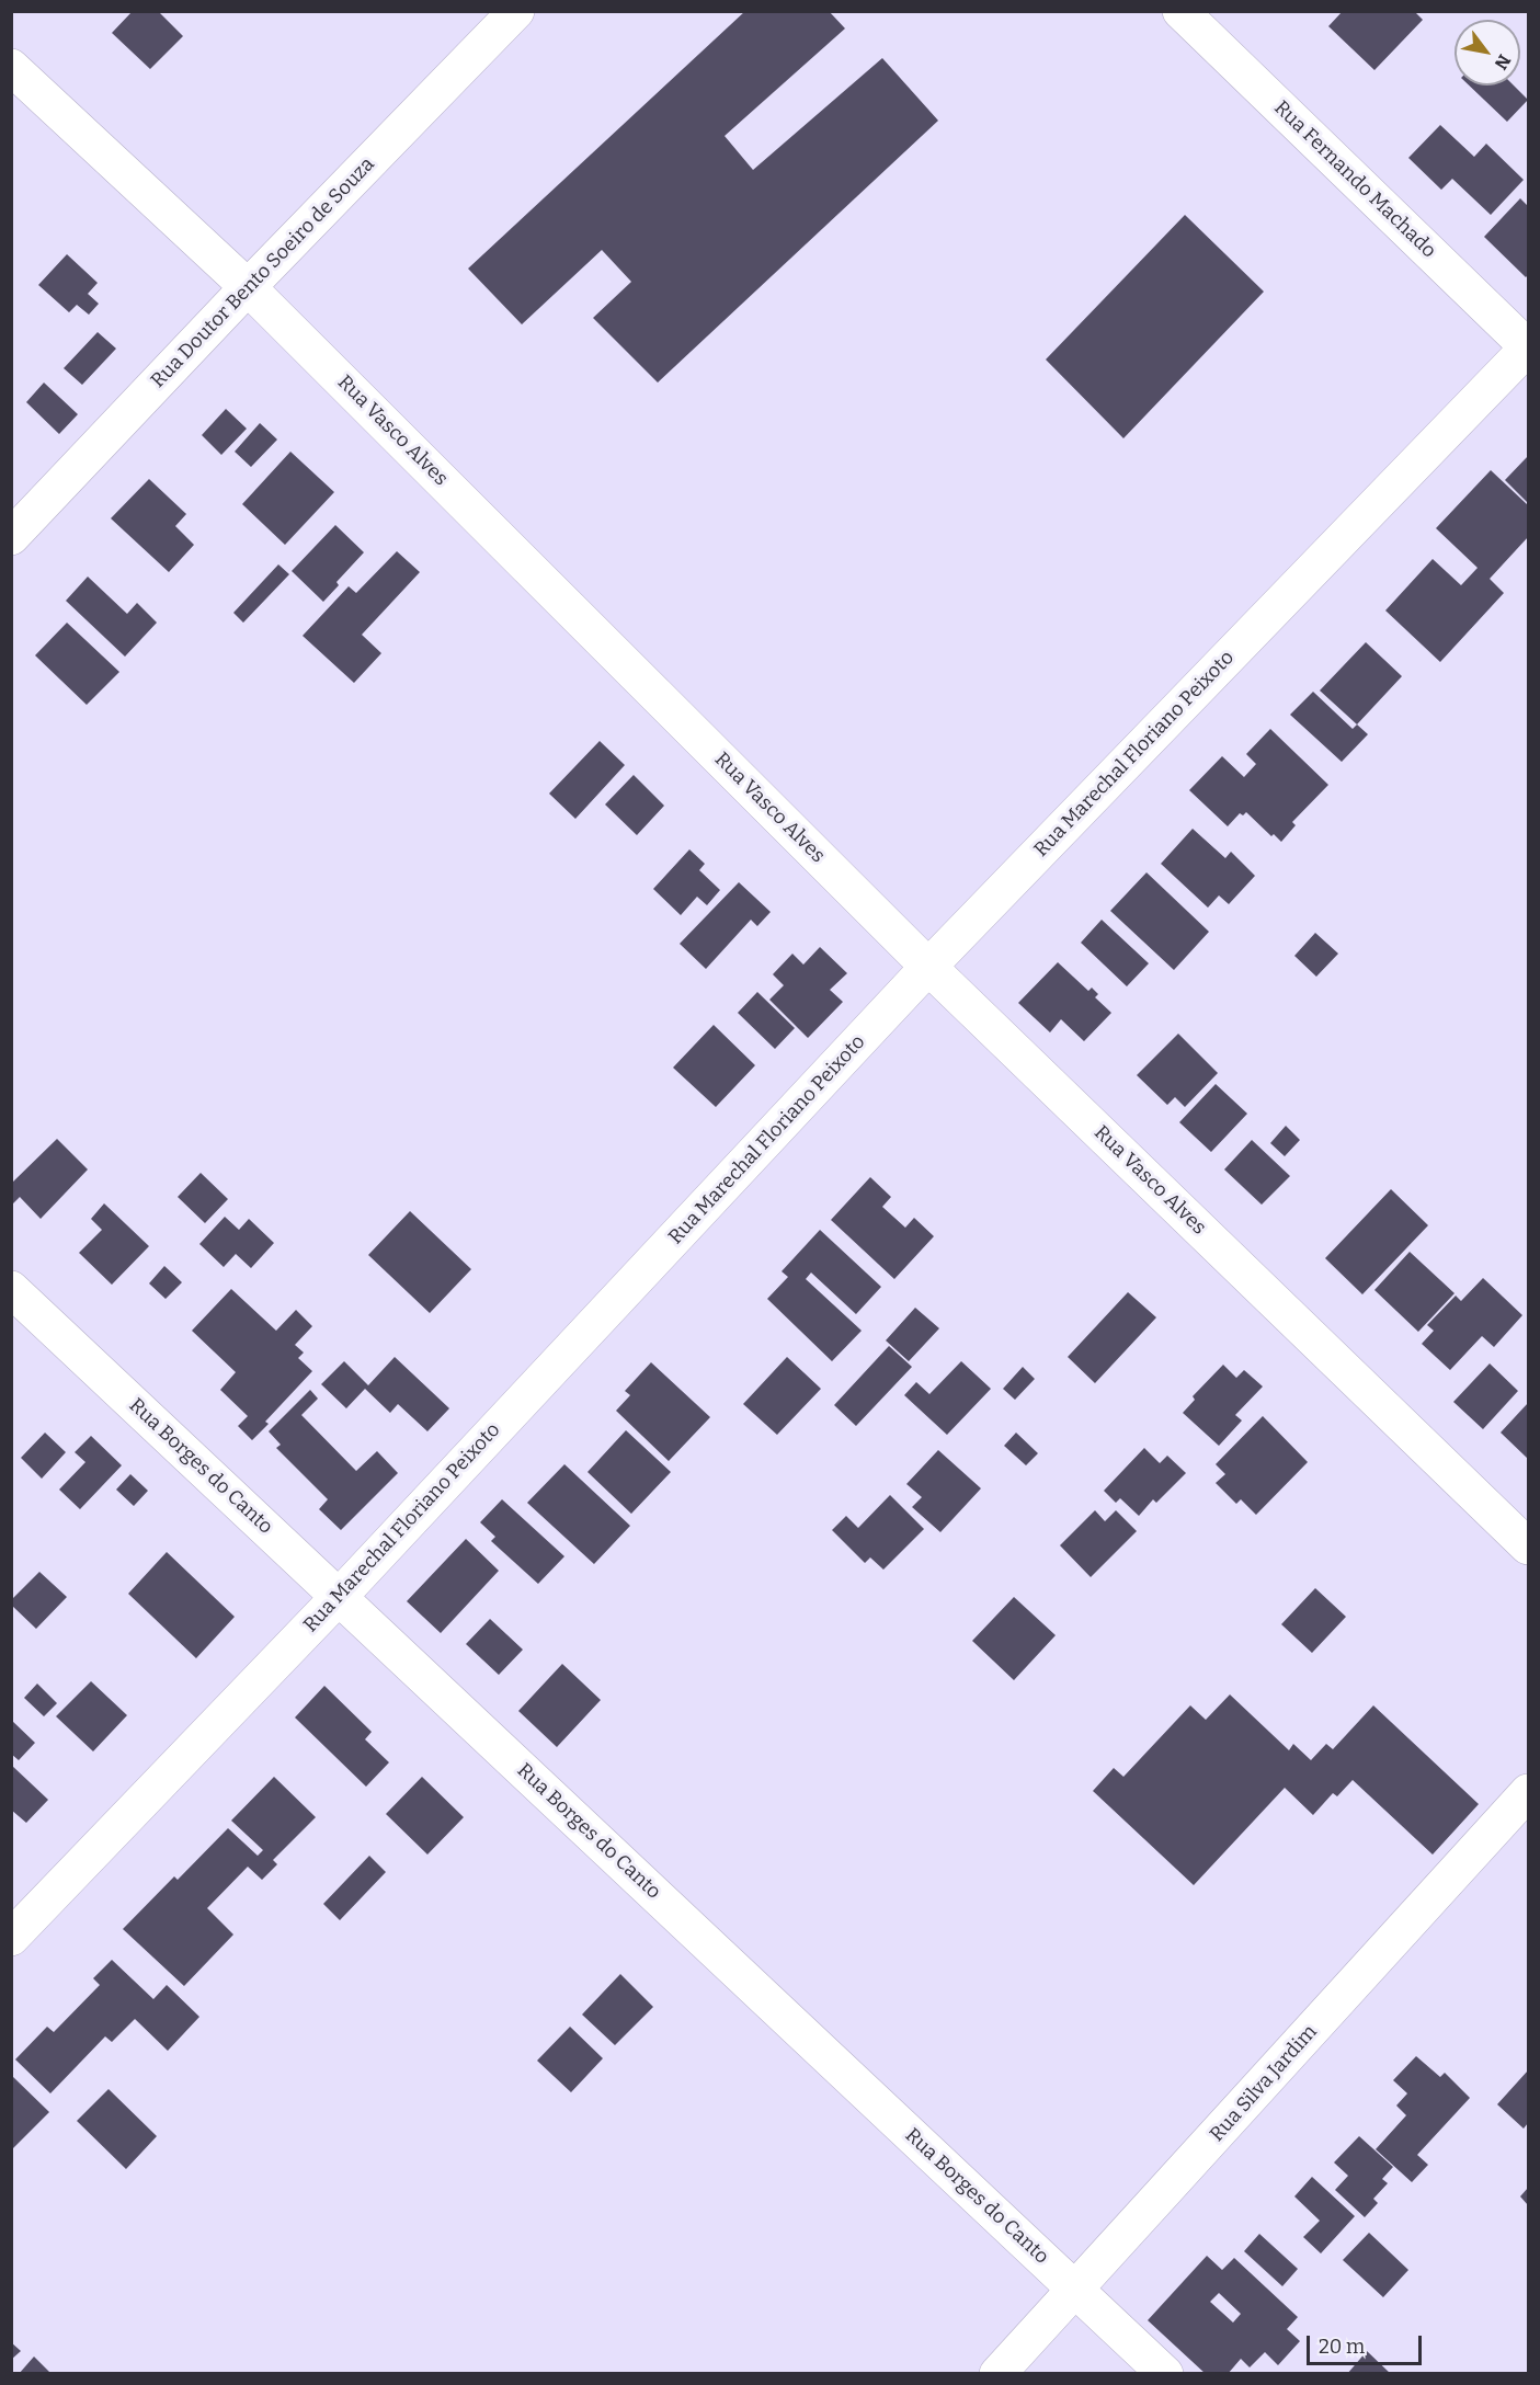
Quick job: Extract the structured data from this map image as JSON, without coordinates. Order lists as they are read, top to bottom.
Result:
{
  "streets": {
    "street": [
      "Rua Fernando Machado",
      "Rua Doutor Bento Soeiro de Souza",
      "Rua Vasco Alves",
      "Rua Marechal Floriano Peixoto",
      "Rua Borges do Canto",
      "Rua Silva Jardim"
    ]
  },
  "crossings": [
    ["Rua Fernando Machado", "Rua Marechal Floriano Peixoto"],
    ["Rua Doutor Bento Soeiro de Souza", "Rua Vasco Alves"],
    ["Rua Vasco Alves", "Rua Marechal Floriano Peixoto"],
    ["Rua Marechal Floriano Peixoto", "Rua Borges do Canto"],
    ["Rua Borges do Canto", "Rua Silva Jardim"]
  ],
  "scale_bar": "20 m",
  "north": "bottom right"
}
